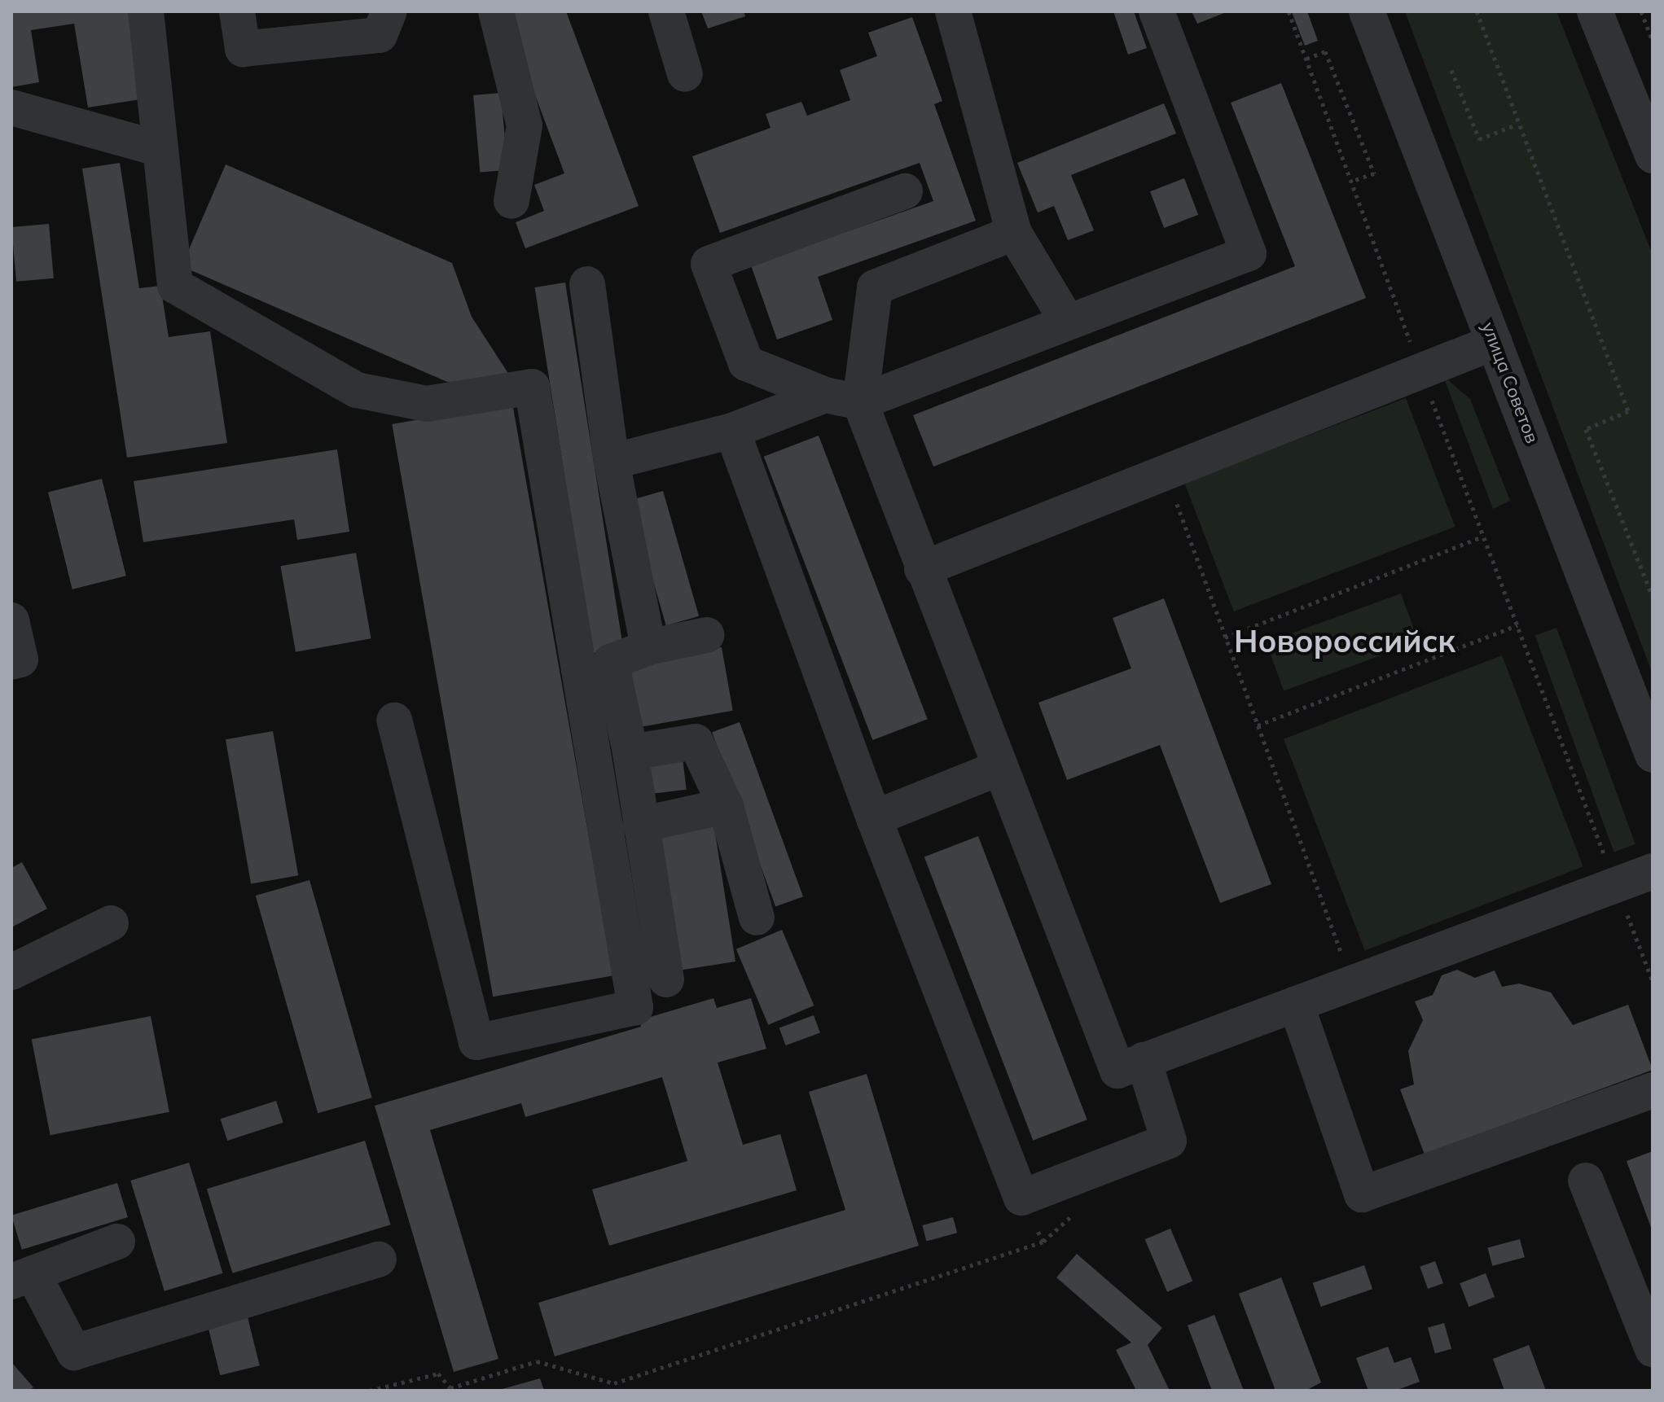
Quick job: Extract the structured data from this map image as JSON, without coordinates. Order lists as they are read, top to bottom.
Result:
{
  "streets": {
    "street": ["улица Советов"]
  },
  "districts": ["Новороссийск"]
}
